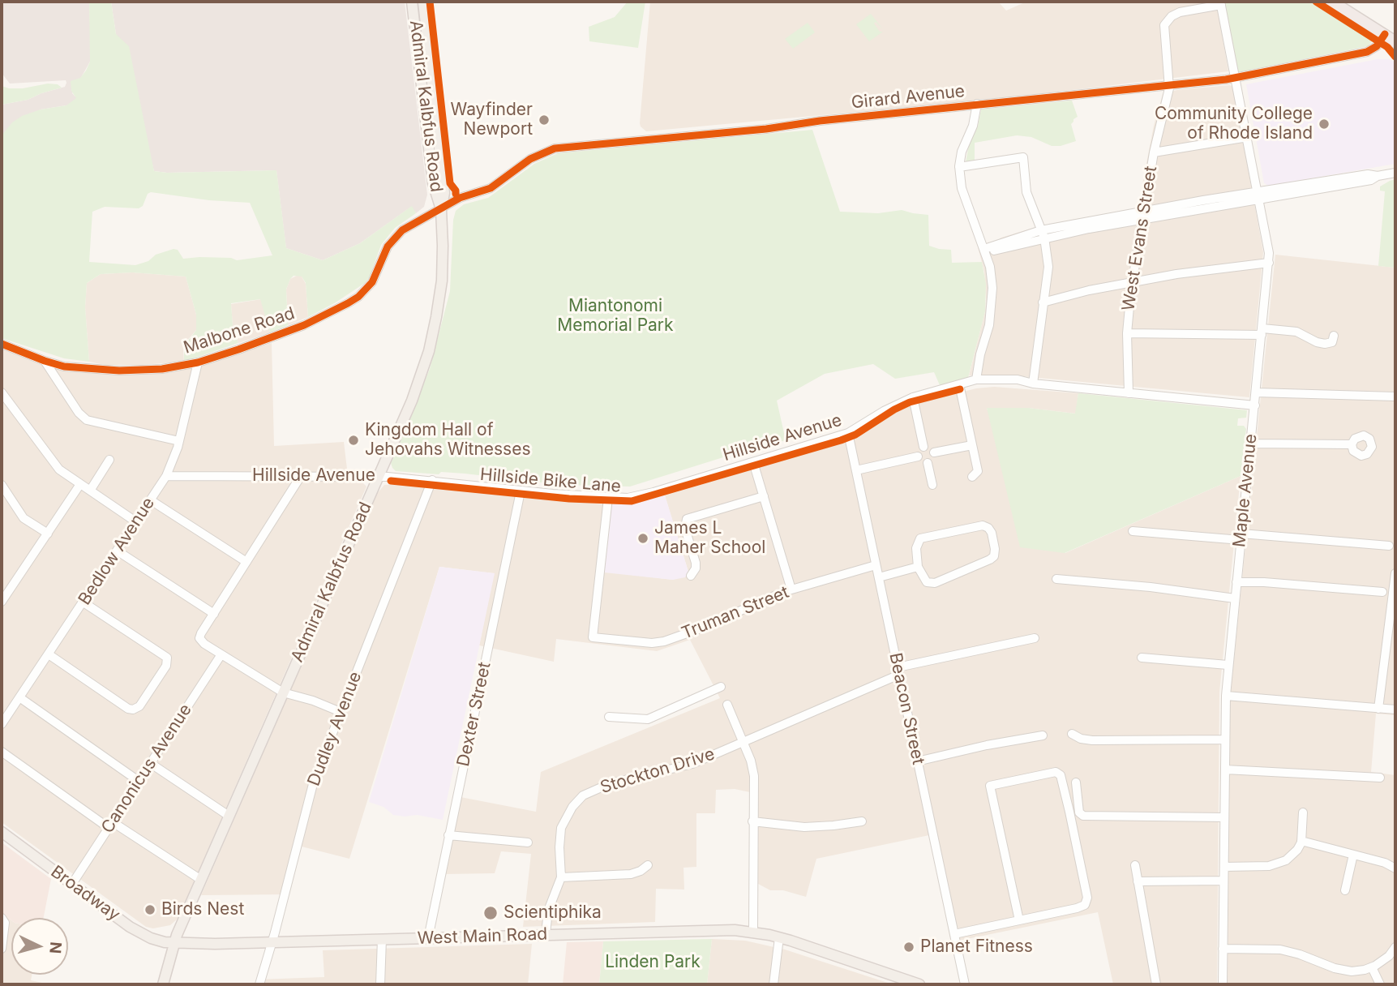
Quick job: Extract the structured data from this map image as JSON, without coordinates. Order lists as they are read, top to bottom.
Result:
{
  "streets": {
    "main road": ["Admiral Kalbfus Road", "Broadway", "West Main Road"],
    "street": [
      "Girard Avenue",
      "West Evans Street",
      "Malbone Road",
      "Hillside Avenue",
      "Maple Avenue",
      "Bedlow Avenue",
      "Truman Street",
      "Beacon Street",
      "Dexter Street",
      "Dudley Avenue",
      "Canonicus Avenue",
      "Stockton Drive"
    ],
    "cycle path": ["Hillside Bike Lane"]
  },
  "crossings": [
    ["Girard Avenue", "Admiral Kalbfus Road"],
    ["Girard Avenue", "West Evans Street"],
    ["Girard Avenue", "Malbone Road"],
    ["Girard Avenue", "Maple Avenue"],
    ["Admiral Kalbfus Road", "Malbone Road"],
    ["Admiral Kalbfus Road", "Hillside Avenue"],
    ["Admiral Kalbfus Road", "Broadway"],
    ["Admiral Kalbfus Road", "West Main Road"],
    ["West Evans Street", "Hillside Avenue"],
    ["West Evans Street", "Maple Avenue"],
    ["Malbone Road", "Bedlow Avenue"],
    ["Hillside Avenue", "Maple Avenue"],
    ["Hillside Avenue", "Bedlow Avenue"],
    ["Hillside Avenue", "Truman Street"],
    ["Hillside Avenue", "Beacon Street"],
    ["Hillside Avenue", "Dexter Street"],
    ["Hillside Avenue", "Dudley Avenue"],
    ["Truman Street", "Beacon Street"],
    ["Beacon Street", "Stockton Drive"],
    ["Dexter Street", "West Main Road"],
    ["Dudley Avenue", "West Main Road"],
    ["Canonicus Avenue", "Broadway"],
    ["Stockton Drive", "West Main Road"],
    ["Broadway", "West Main Road"]
  ],
  "parks": ["Miantonomi Memorial Park", "Linden Park"],
  "places": [
    "Wayfinder Newport",
    "Community College of Rhode Island",
    "Kingdom Hall of Jehovahs Witnesses",
    "James L Maher School",
    "Birds Nest",
    "Scientiphika",
    "Planet Fitness"
  ],
  "north": "right"
}
